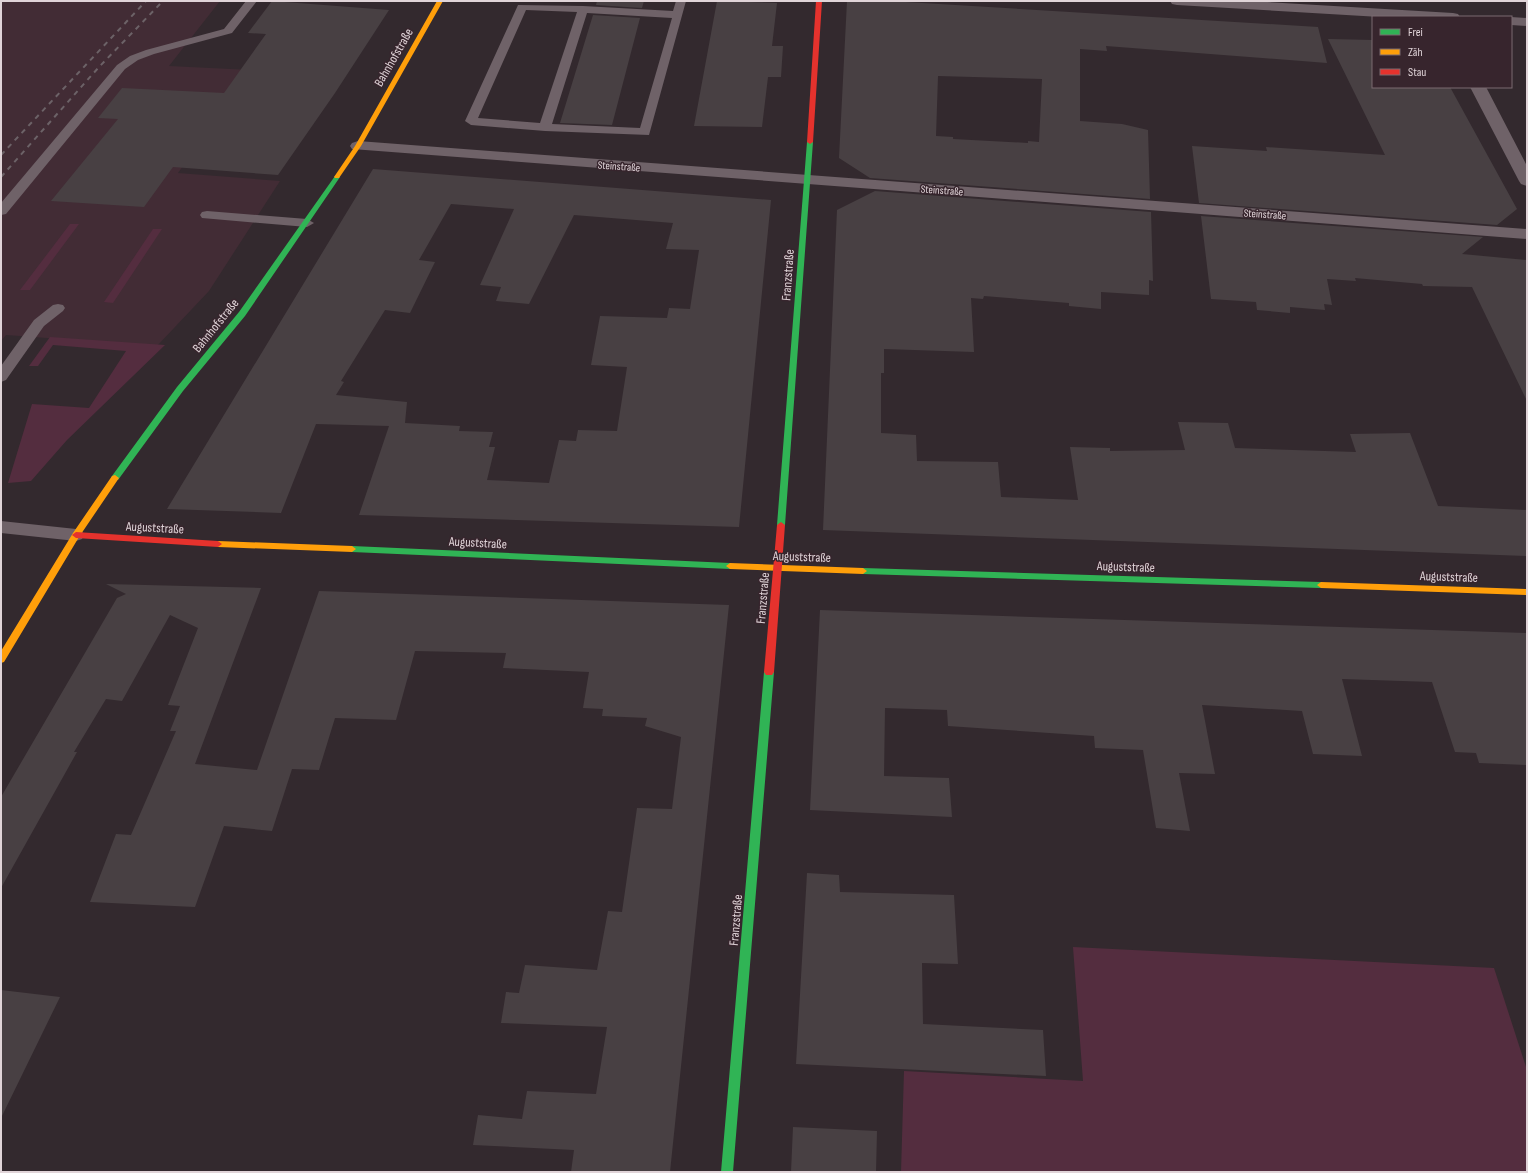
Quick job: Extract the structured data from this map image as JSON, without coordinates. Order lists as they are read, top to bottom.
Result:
{
  "streets": {
    "street": [
      "Bahnhofstraße",
      "Steinstraße",
      "Franzstraße",
      "Auguststraße"
    ]
  },
  "crossings": [
    ["Bahnhofstraße", "Steinstraße"],
    ["Bahnhofstraße", "Auguststraße"],
    ["Steinstraße", "Franzstraße"],
    ["Franzstraße", "Auguststraße"]
  ],
  "legend": ["Frei", "Zäh", "Stau"]
}
